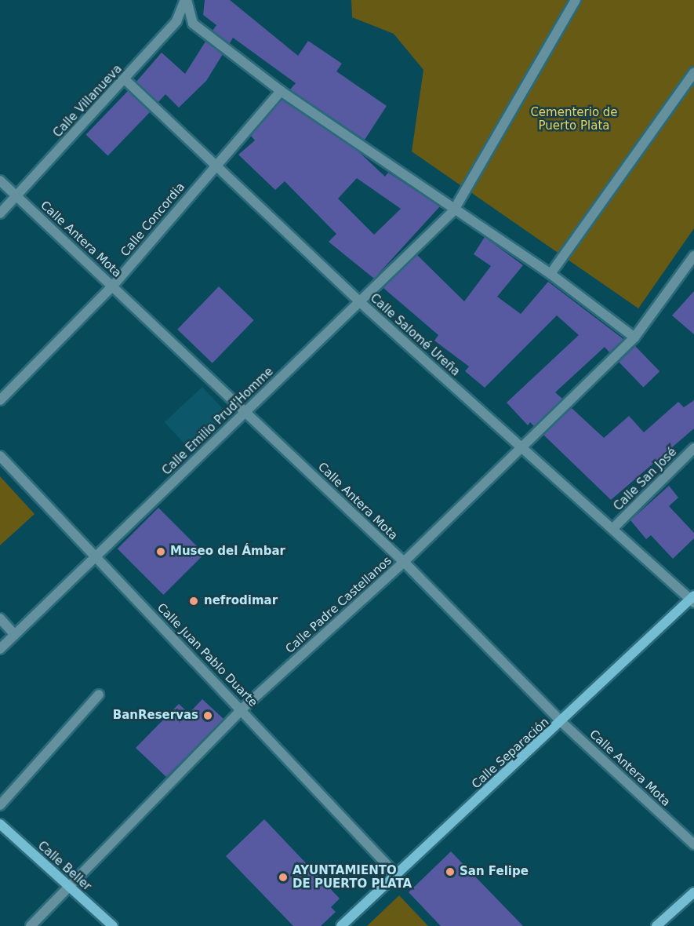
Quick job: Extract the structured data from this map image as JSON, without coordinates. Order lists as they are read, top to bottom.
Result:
{
  "streets": {
    "street": [
      "Calle Villanueva",
      "Calle Concordia",
      "Calle Antera Mota",
      "Calle Salomé Ureña",
      "Calle Emilio Prud'Homme",
      "Calle San José",
      "Calle Padre Castellanos",
      "Calle Juan Pablo Duarte",
      "Calle Separación",
      "Calle Beller"
    ]
  },
  "crossings": [
    ["Calle Villanueva", "Calle Antera Mota"],
    ["Calle Villanueva", "Calle Salomé Ureña"],
    ["Calle Concordia", "Calle Antera Mota"],
    ["Calle Concordia", "Calle Salomé Ureña"],
    ["Calle Antera Mota", "Calle Emilio Prud'Homme"],
    ["Calle Antera Mota", "Calle Padre Castellanos"],
    ["Calle Antera Mota", "Calle Separación"],
    ["Calle Salomé Ureña", "Calle Emilio Prud'Homme"],
    ["Calle Salomé Ureña", "Calle San José"],
    ["Calle Salomé Ureña", "Calle Padre Castellanos"],
    ["Calle Salomé Ureña", "Calle Separación"],
    ["Calle Emilio Prud'Homme", "Calle Juan Pablo Duarte"],
    ["Calle Padre Castellanos", "Calle Juan Pablo Duarte"],
    ["Calle Padre Castellanos", "Calle Beller"],
    ["Calle Juan Pablo Duarte", "Calle Separación"]
  ],
  "parks": ["Cementerio de Puerto Plata"],
  "places": [
    "Museo del Ámbar",
    "nefrodimar",
    "BanReservas",
    "San Felipe",
    "AYUNTAMIENTO DE PUERTO PLATA"
  ]
}
